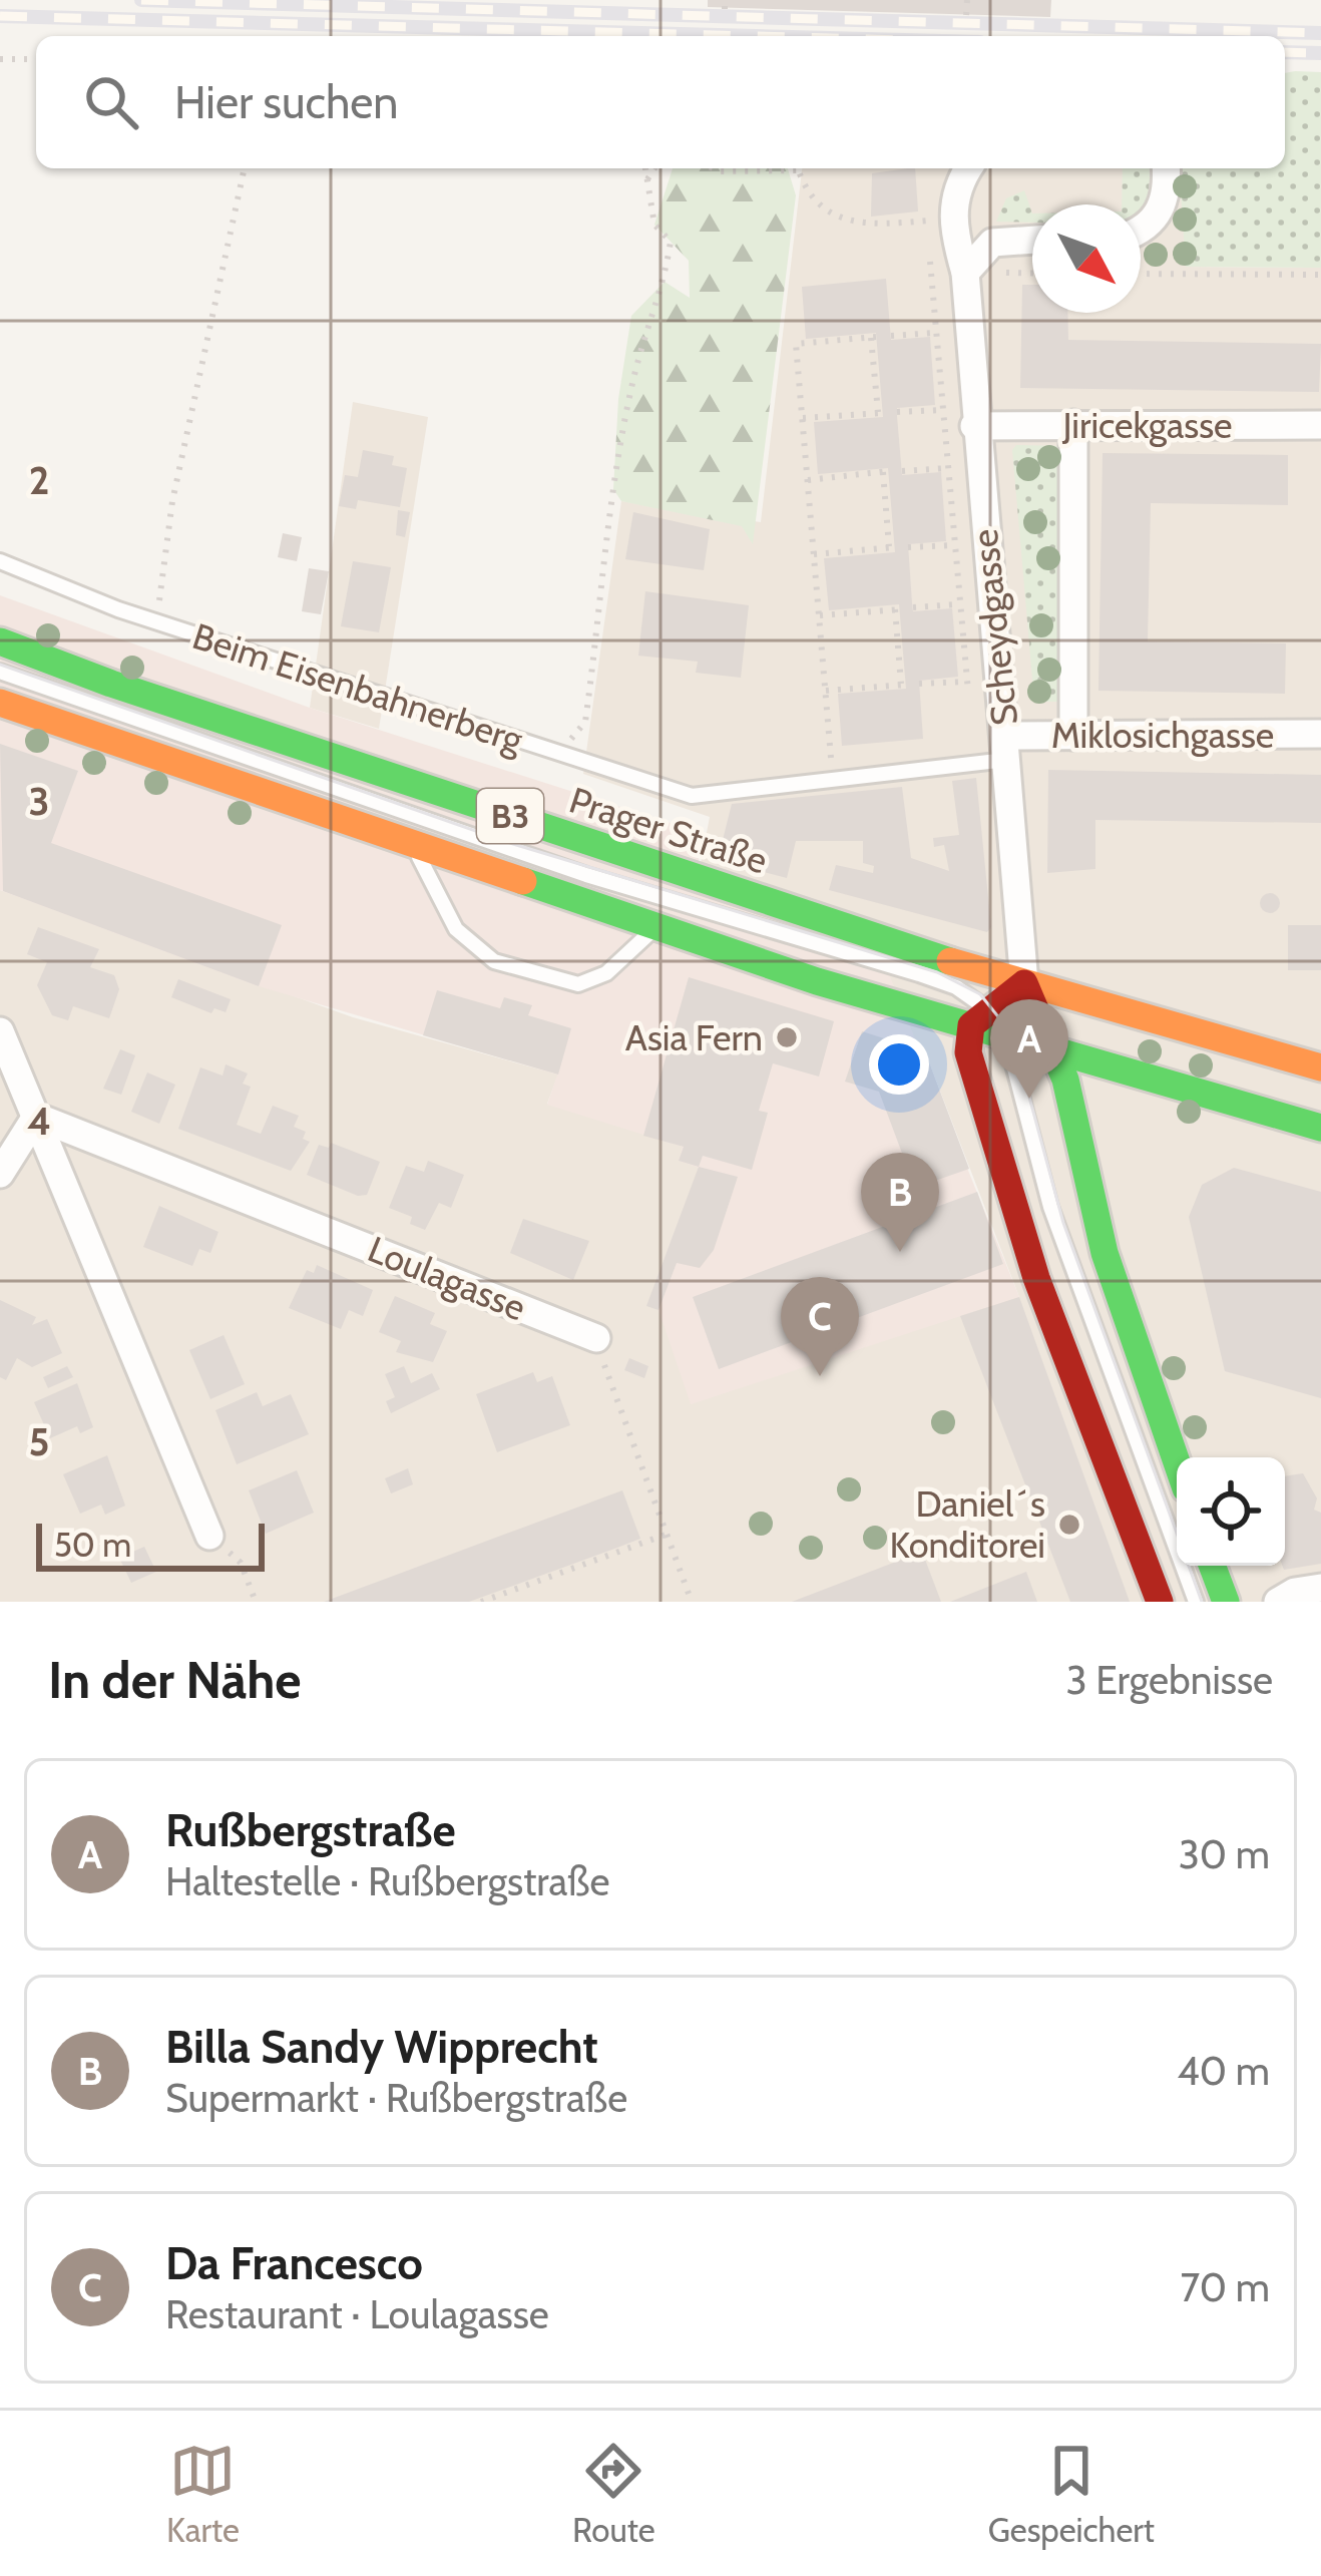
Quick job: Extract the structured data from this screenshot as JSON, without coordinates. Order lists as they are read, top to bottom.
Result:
{
  "streets": {
    "main road": ["B3", "Prager Straße"],
    "street": [
      "Jiricekgasse",
      "Scheydgasse",
      "Miklosichgasse",
      "Loulagasse"
    ],
    "lane": ["Beim Eisenbahnerberg"]
  },
  "crossings": [
    ["Jiricekgasse", "Scheydgasse"],
    ["Scheydgasse", "Beim Eisenbahnerberg"],
    ["Scheydgasse", "Miklosichgasse"],
    ["Scheydgasse", "Prager Straße"],
    ["Beim Eisenbahnerberg", "Miklosichgasse"]
  ],
  "places": ["Asia Fern", "Daniel´s Konditorei"],
  "scale_bar": "50 m",
  "north": "bottom right",
  "page": {
    "search": "Hier suchen",
    "pins": ["A", "B", "C"],
    "scale": "50 m",
    "heading": ["In der Nähe", "3 Ergebnisse"],
    "list": [
      {
        "mark": "A",
        "name": "Rußbergstraße",
        "note": "Haltestelle · Rußbergstraße",
        "value": "30 m"
      },
      {
        "mark": "B",
        "name": "Billa Sandy Wipprecht",
        "note": "Supermarkt · Rußbergstraße",
        "value": "40 m"
      },
      {
        "mark": "C",
        "name": "Da Francesco",
        "note": "Restaurant · Loulagasse",
        "value": "70 m"
      }
    ],
    "nav": ["Karte", "Route", "Gespeichert"]
  },
  "grid": {
    "rows": [
      "2",
      "3",
      "4",
      "5"
    ]
  }
}
